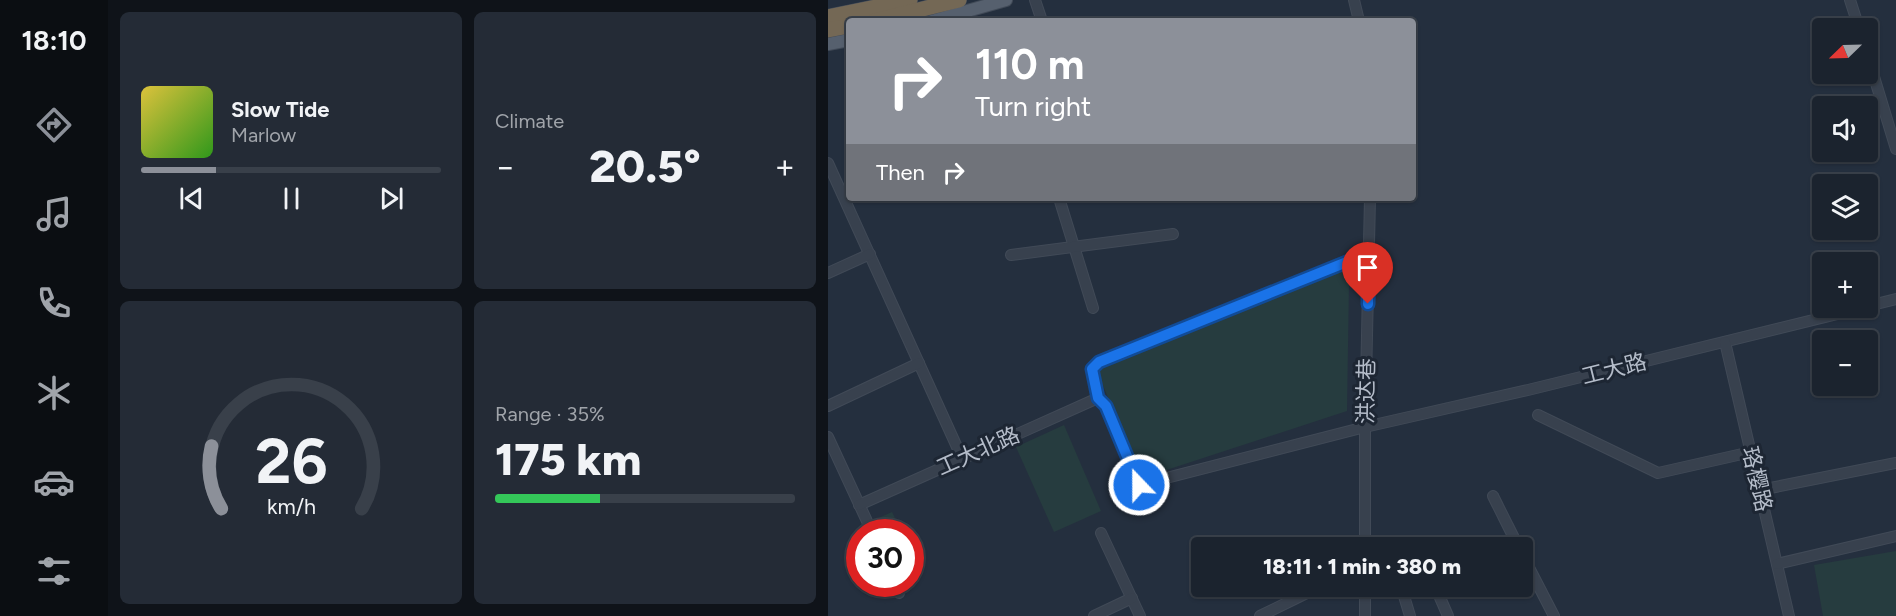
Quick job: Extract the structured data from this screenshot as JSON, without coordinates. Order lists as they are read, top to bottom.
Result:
{
  "streets": {
    "street": [
      "工大路",
      "洪达巷",
      "工大北路",
      "珞樱路"
    ]
  },
  "crossings": [
    ["工大路", "洪达巷"],
    ["工大路", "工大北路"],
    ["工大路", "珞樱路"]
  ],
  "north": "bottom left",
  "page": {
    "tabs": "18:10",
    "tile": [
      "Climate",
      ["Range · 35%", "175 km"]
    ],
    "map_buttons": ["+", "−"],
    "turn": ["110 m", "Turn right"],
    "song": ["Slow Tide", "Marlow"],
    "heat": ["−", "20.5°", "+"],
    "then": "Then",
    "limit": "30",
    "trip": "18:11 · 1 min · 380 m",
    "gauge": ["26", "km/h"]
  }
}
